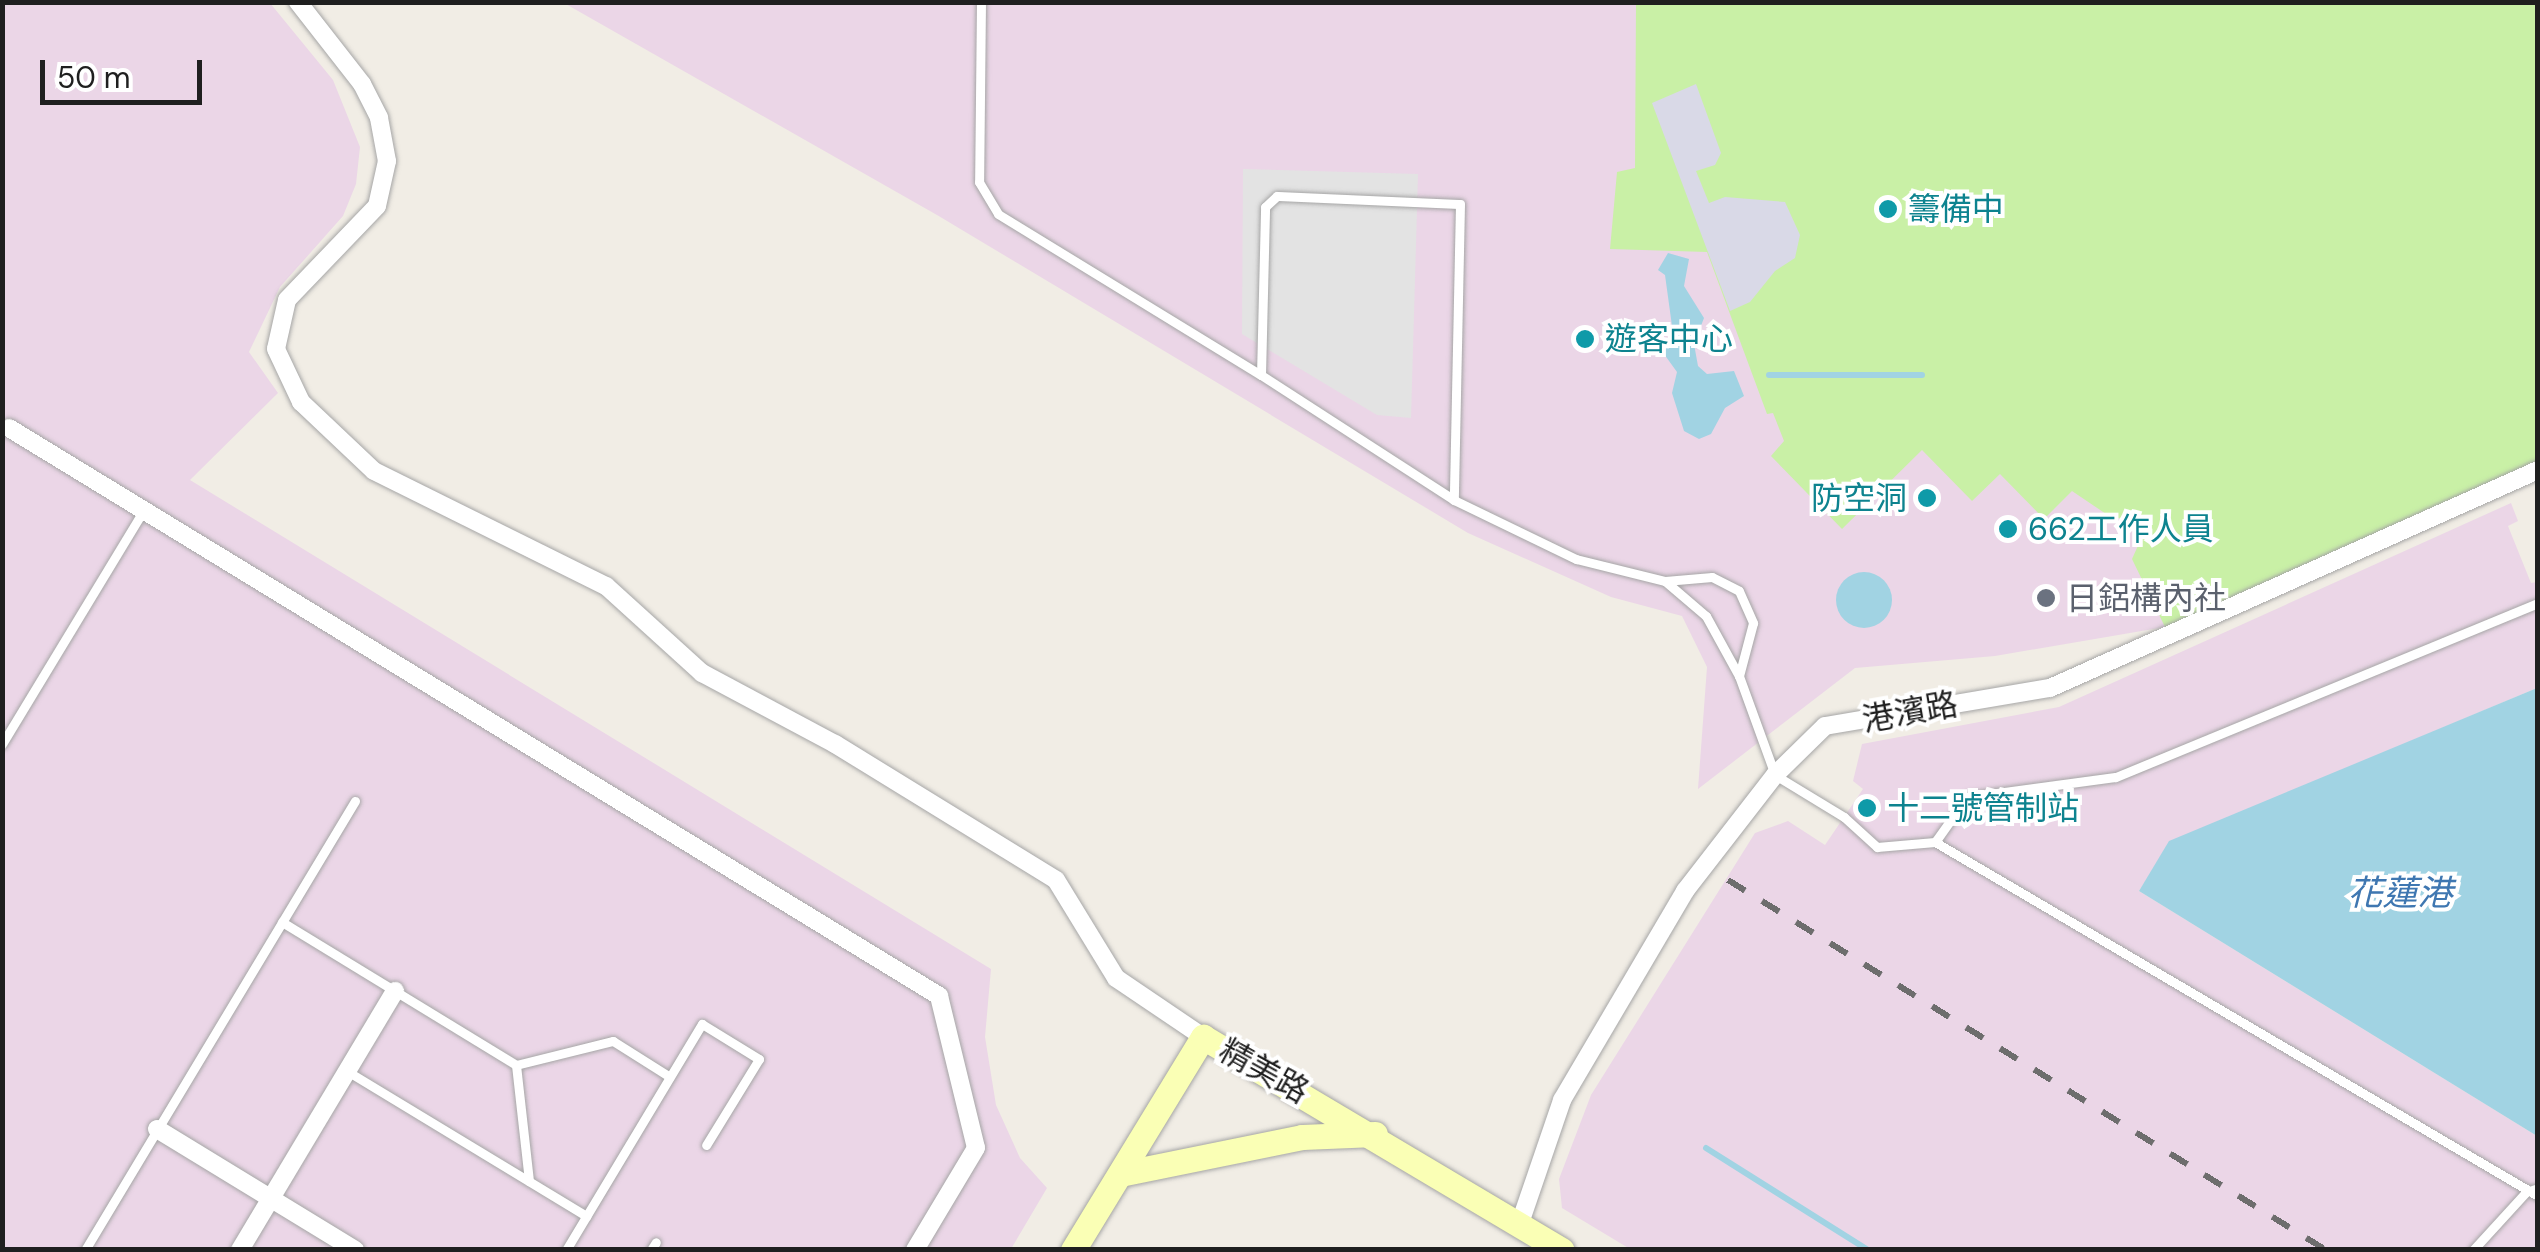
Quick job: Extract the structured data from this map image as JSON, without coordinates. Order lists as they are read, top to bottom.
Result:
{
  "streets": {
    "main road": ["精美路"],
    "street": ["港濱路"]
  },
  "crossings": [
    ["港濱路", "精美路"]
  ],
  "water": ["花蓮港"],
  "places": [
    "籌備中",
    "遊客中心",
    "防空洞",
    "662工作人員",
    "日鋁構內社",
    "十二號管制站"
  ],
  "scale_bar": "50 m"
}
